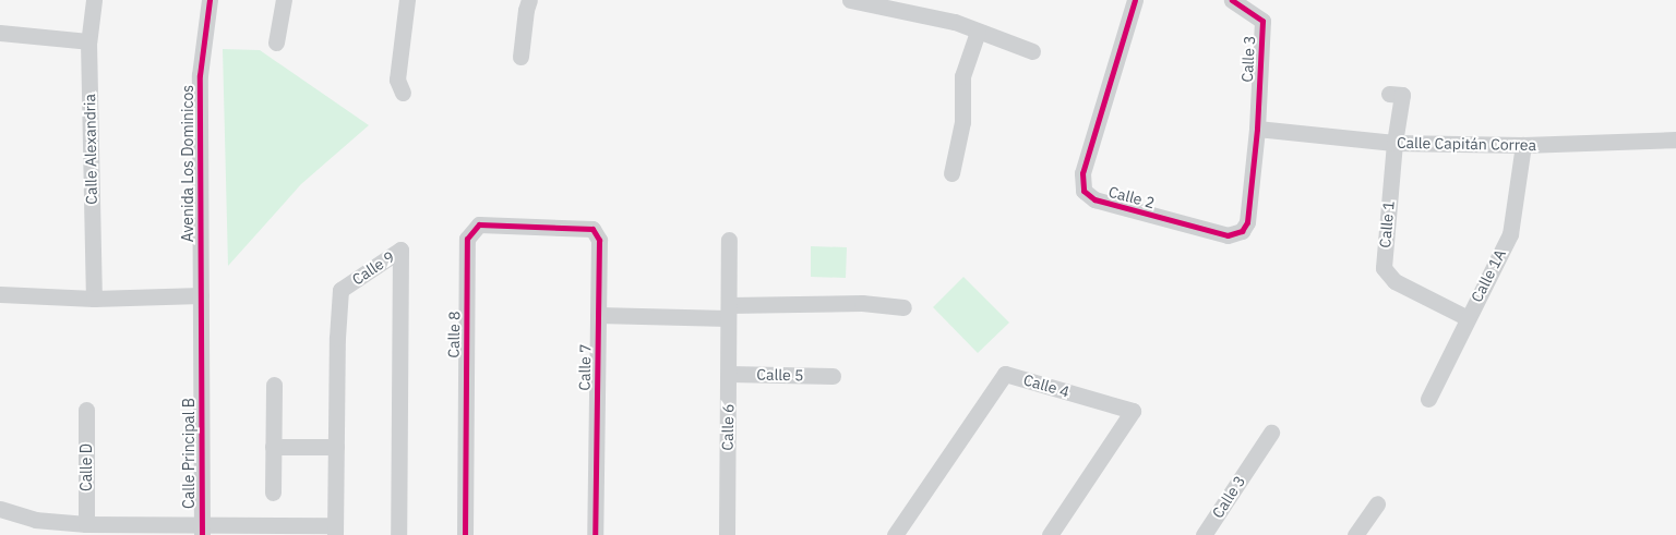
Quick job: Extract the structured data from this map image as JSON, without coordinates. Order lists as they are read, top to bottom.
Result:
{
  "streets": {
    "street": [
      "Calle 3",
      "Calle Capitán Correa",
      "Calle Alexandria",
      "Avenida Los Dominicos",
      "Calle 2",
      "Calle 1",
      "Calle 9",
      "Calle 1A",
      "Calle 8",
      "Calle 7",
      "Calle 5",
      "Calle 4",
      "Calle 6",
      "Calle Principal B",
      "Calle D"
    ]
  },
  "crossings": [
    ["Calle 3", "Calle Capitán Correa"],
    ["Calle 3", "Calle 2"],
    ["Calle Capitán Correa", "Calle 2"],
    ["Calle Capitán Correa", "Calle 1"],
    ["Calle Capitán Correa", "Calle 1A"],
    ["Avenida Los Dominicos", "Calle Principal B"],
    ["Calle 1", "Calle 1A"],
    ["Calle 8", "Calle 7"],
    ["Calle 5", "Calle 6"]
  ]
}
